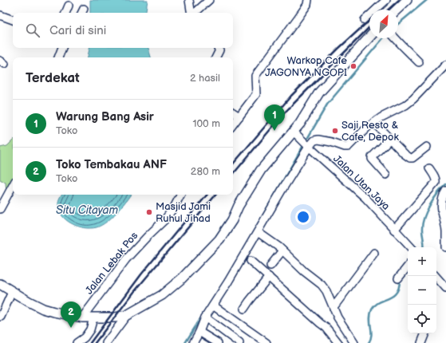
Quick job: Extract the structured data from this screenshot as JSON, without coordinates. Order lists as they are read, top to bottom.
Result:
{
  "streets": {
    "street": ["Jalan Utan Jaya", "Jalan Lebak Pos"]
  },
  "water": ["Situ Citayam"],
  "places": ["Warkop Cafe JAGONYA NGOPI", "Saji Resto & Cafe, Depok", "Masjid Jami Ruhul Jihad"],
  "north": "top right",
  "page": {
    "search": "Cari di sini",
    "heading": ["Terdekat", "2 hasil"],
    "list": [
      {
        "mark": "1",
        "name": "Warung Bang Asir",
        "note": "Toko",
        "value": "100 m"
      },
      {
        "mark": "2",
        "name": "Toko Tembakau ANF",
        "note": "Toko",
        "value": "280 m"
      }
    ],
    "pins": ["1", "2"],
    "map_buttons": ["+", "−"]
  }
}
